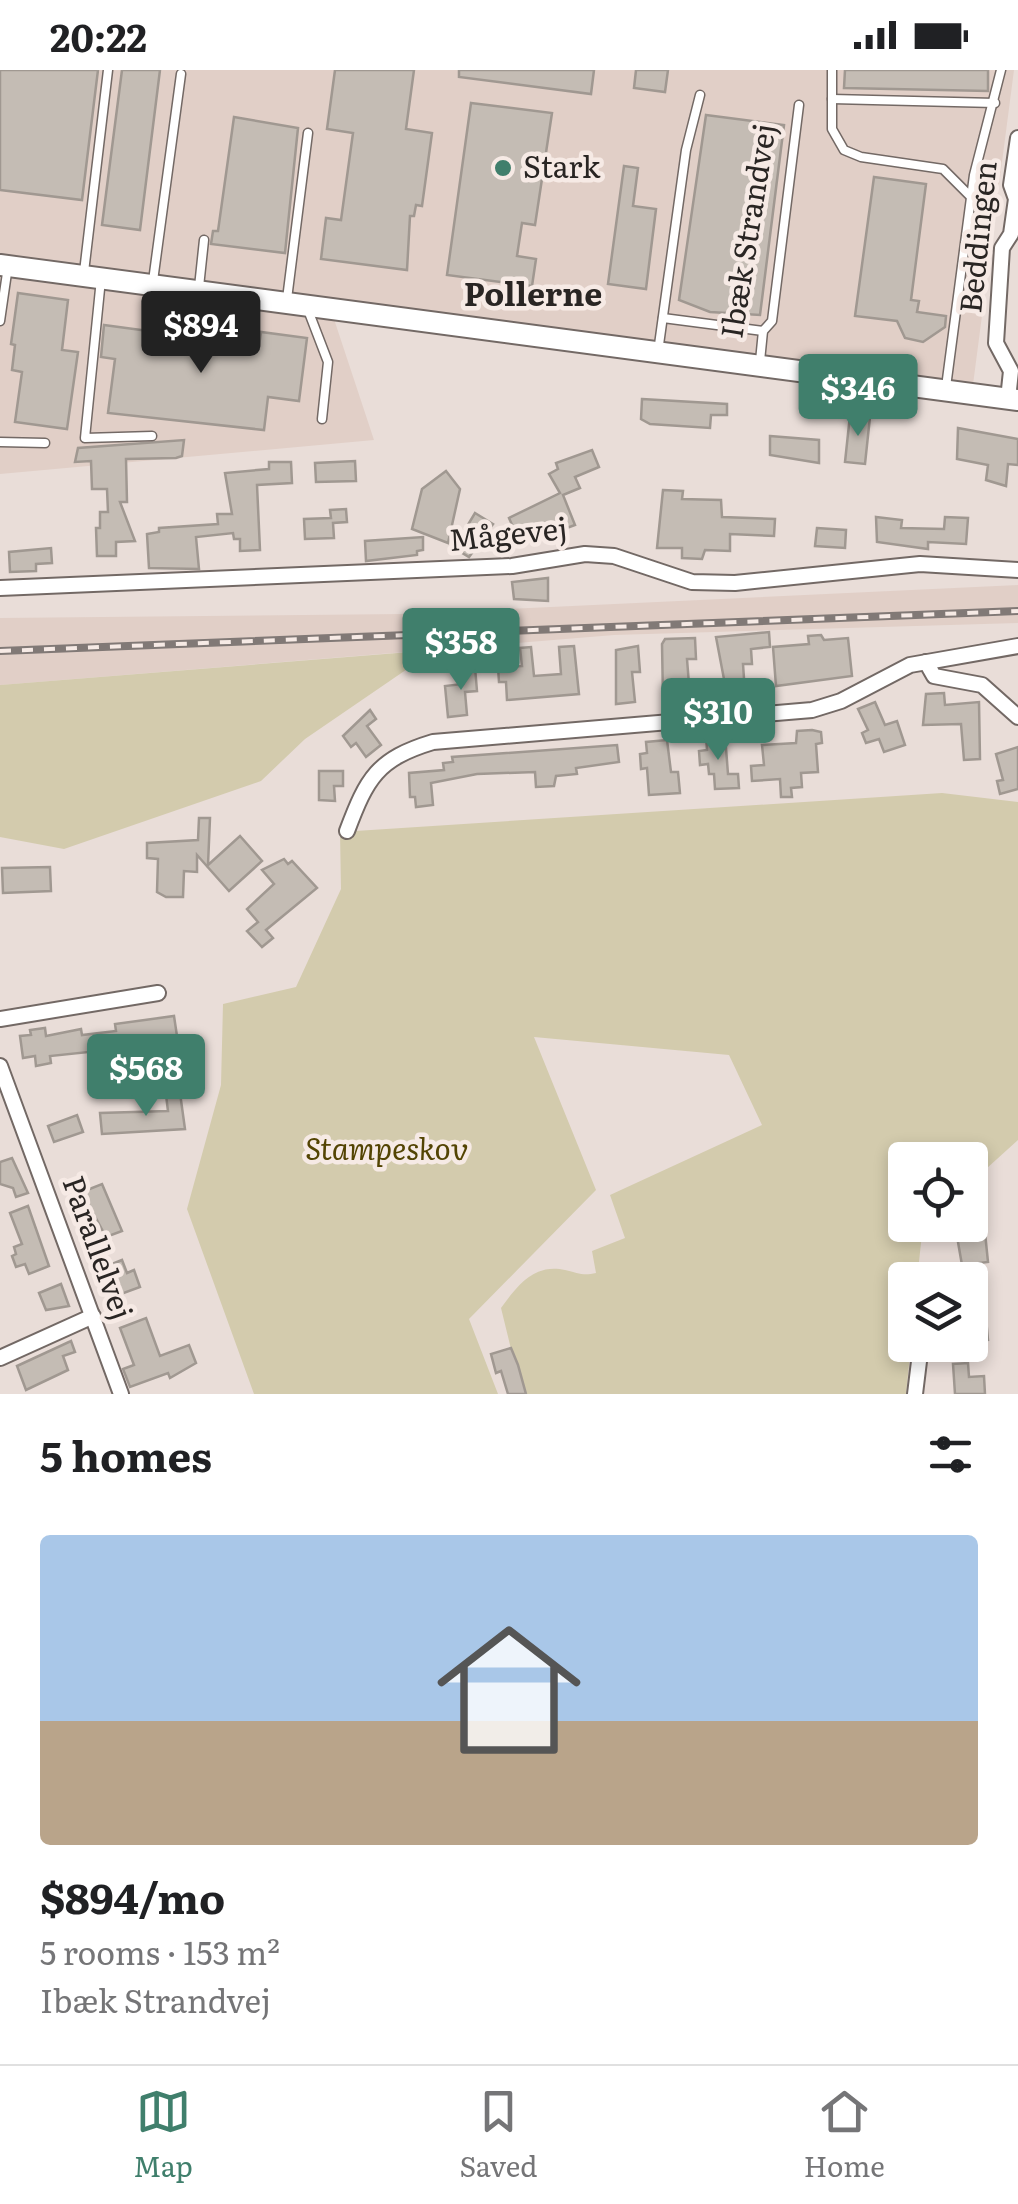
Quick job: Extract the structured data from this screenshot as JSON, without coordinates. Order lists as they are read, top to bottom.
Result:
{
  "streets": {
    "street": [
      "Ibæk Strandvej",
      "Beddingen",
      "Mågevej",
      "Parallelvej"
    ]
  },
  "crossings": [
    ["Ibæk Strandvej", "Beddingen"]
  ],
  "districts": ["Pollerne"],
  "parks": ["Stampeskov"],
  "places": ["Stark"],
  "page": {
    "status": "20:22",
    "price": [
      "$894",
      "$346",
      "$358",
      "$310",
      "$568"
    ],
    "heading": "5 homes",
    "list": [
      {
        "name": "$894/mo",
        "note": "5 rooms · 153 m² · Ibæk Strandvej"
      }
    ],
    "tabs": ["Map", "Saved", "Home"]
  }
}
